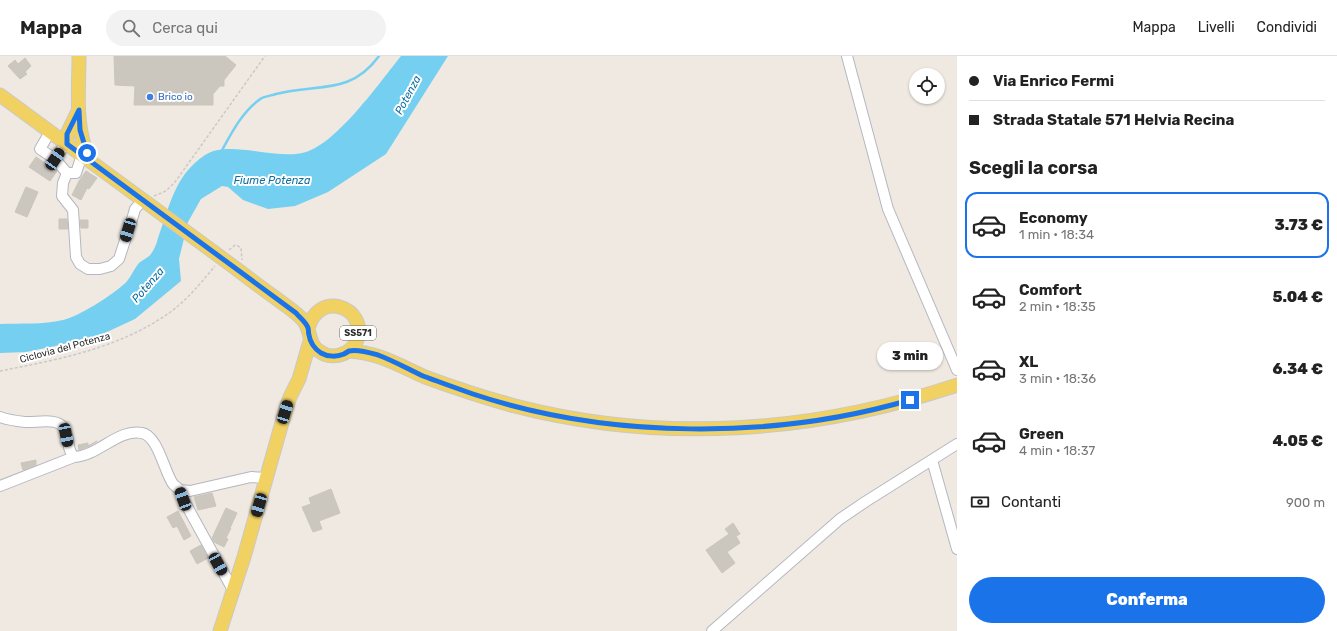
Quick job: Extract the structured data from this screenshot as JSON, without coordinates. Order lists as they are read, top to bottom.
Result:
{
  "streets": {
    "main road": ["SS571"],
    "path": ["Ciclovia del Potenza"]
  },
  "water": ["Potenza", "Fiume Potenza"],
  "places": ["Brico io"],
  "page": {
    "header": "Mappa",
    "search": "Cerca qui",
    "nav": ["Mappa", "Livelli", "Condividi"],
    "banner": ["Via Enrico Fermi", "Strada Statale 571 Helvia Recina"],
    "heading": "Scegli la corsa",
    "list": [
      {
        "name": "Economy",
        "note": "1 min · 18:34",
        "value": "3.73 €"
      },
      {
        "name": "Comfort",
        "note": "2 min · 18:35",
        "value": "5.04 €"
      },
      {
        "name": "XL",
        "note": "3 min · 18:36",
        "value": "6.34 €"
      },
      {
        "name": "Green",
        "note": "4 min · 18:37",
        "value": "4.05 €"
      }
    ],
    "bubble": "3 min",
    "pay": ["Contanti", "900 m"],
    "buttons": "Conferma"
  }
}
